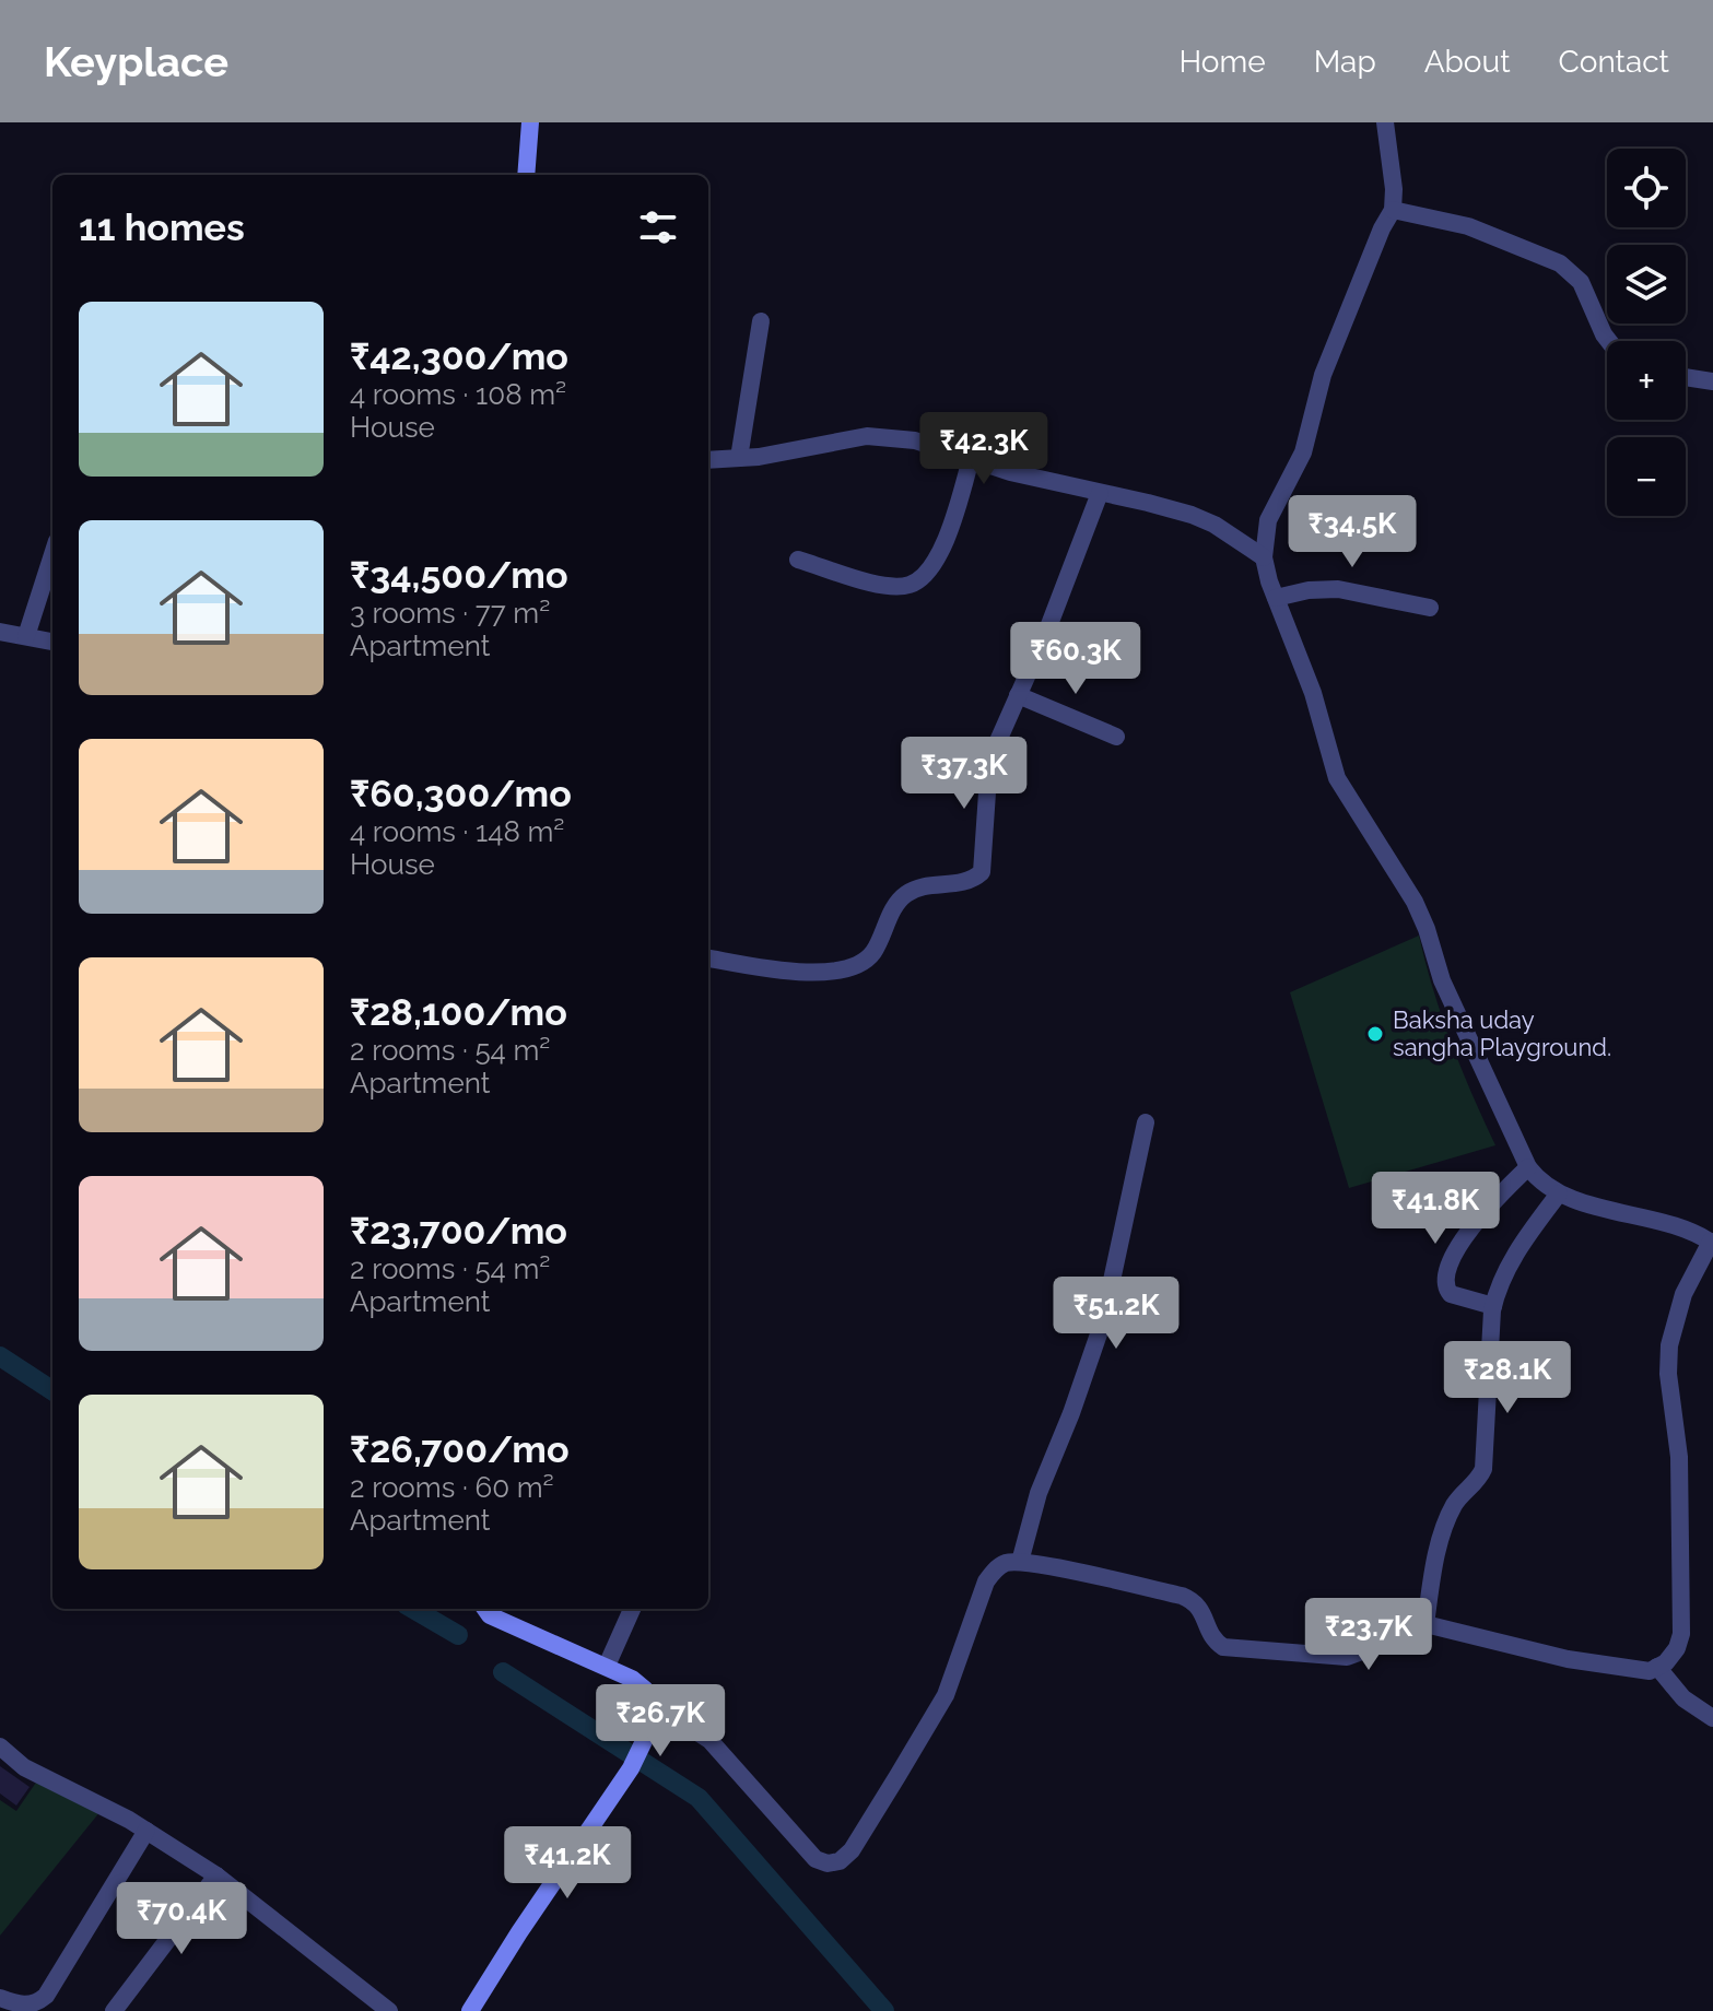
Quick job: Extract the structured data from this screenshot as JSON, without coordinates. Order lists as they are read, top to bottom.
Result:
{
  "places": ["Baksha uday sangha Playground."],
  "page": {
    "header": "Keyplace",
    "nav": [
      "Home",
      "Map",
      "About",
      "Contact"
    ],
    "map_buttons": ["+", "−"],
    "heading": "11 homes",
    "list": [
      {
        "name": "₹42,300/mo",
        "note": "4 rooms · 108 m² · House"
      },
      {
        "name": "₹34,500/mo",
        "note": "3 rooms · 77 m² · Apartment"
      },
      {
        "name": "₹60,300/mo",
        "note": "4 rooms · 148 m² · House"
      },
      {
        "name": "₹28,100/mo",
        "note": "2 rooms · 54 m² · Apartment"
      },
      {
        "name": "₹23,700/mo",
        "note": "2 rooms · 54 m² · Apartment"
      },
      {
        "name": "₹26,700/mo",
        "note": "2 rooms · 60 m² · Apartment"
      }
    ],
    "price": [
      "₹42.3K",
      "₹34.5K",
      "₹60.3K",
      "₹37.3K",
      "₹41.8K",
      "₹51.2K",
      "₹28.1K",
      "₹23.7K",
      "₹26.7K",
      "₹41.2K",
      "₹70.4K"
    ]
  }
}
